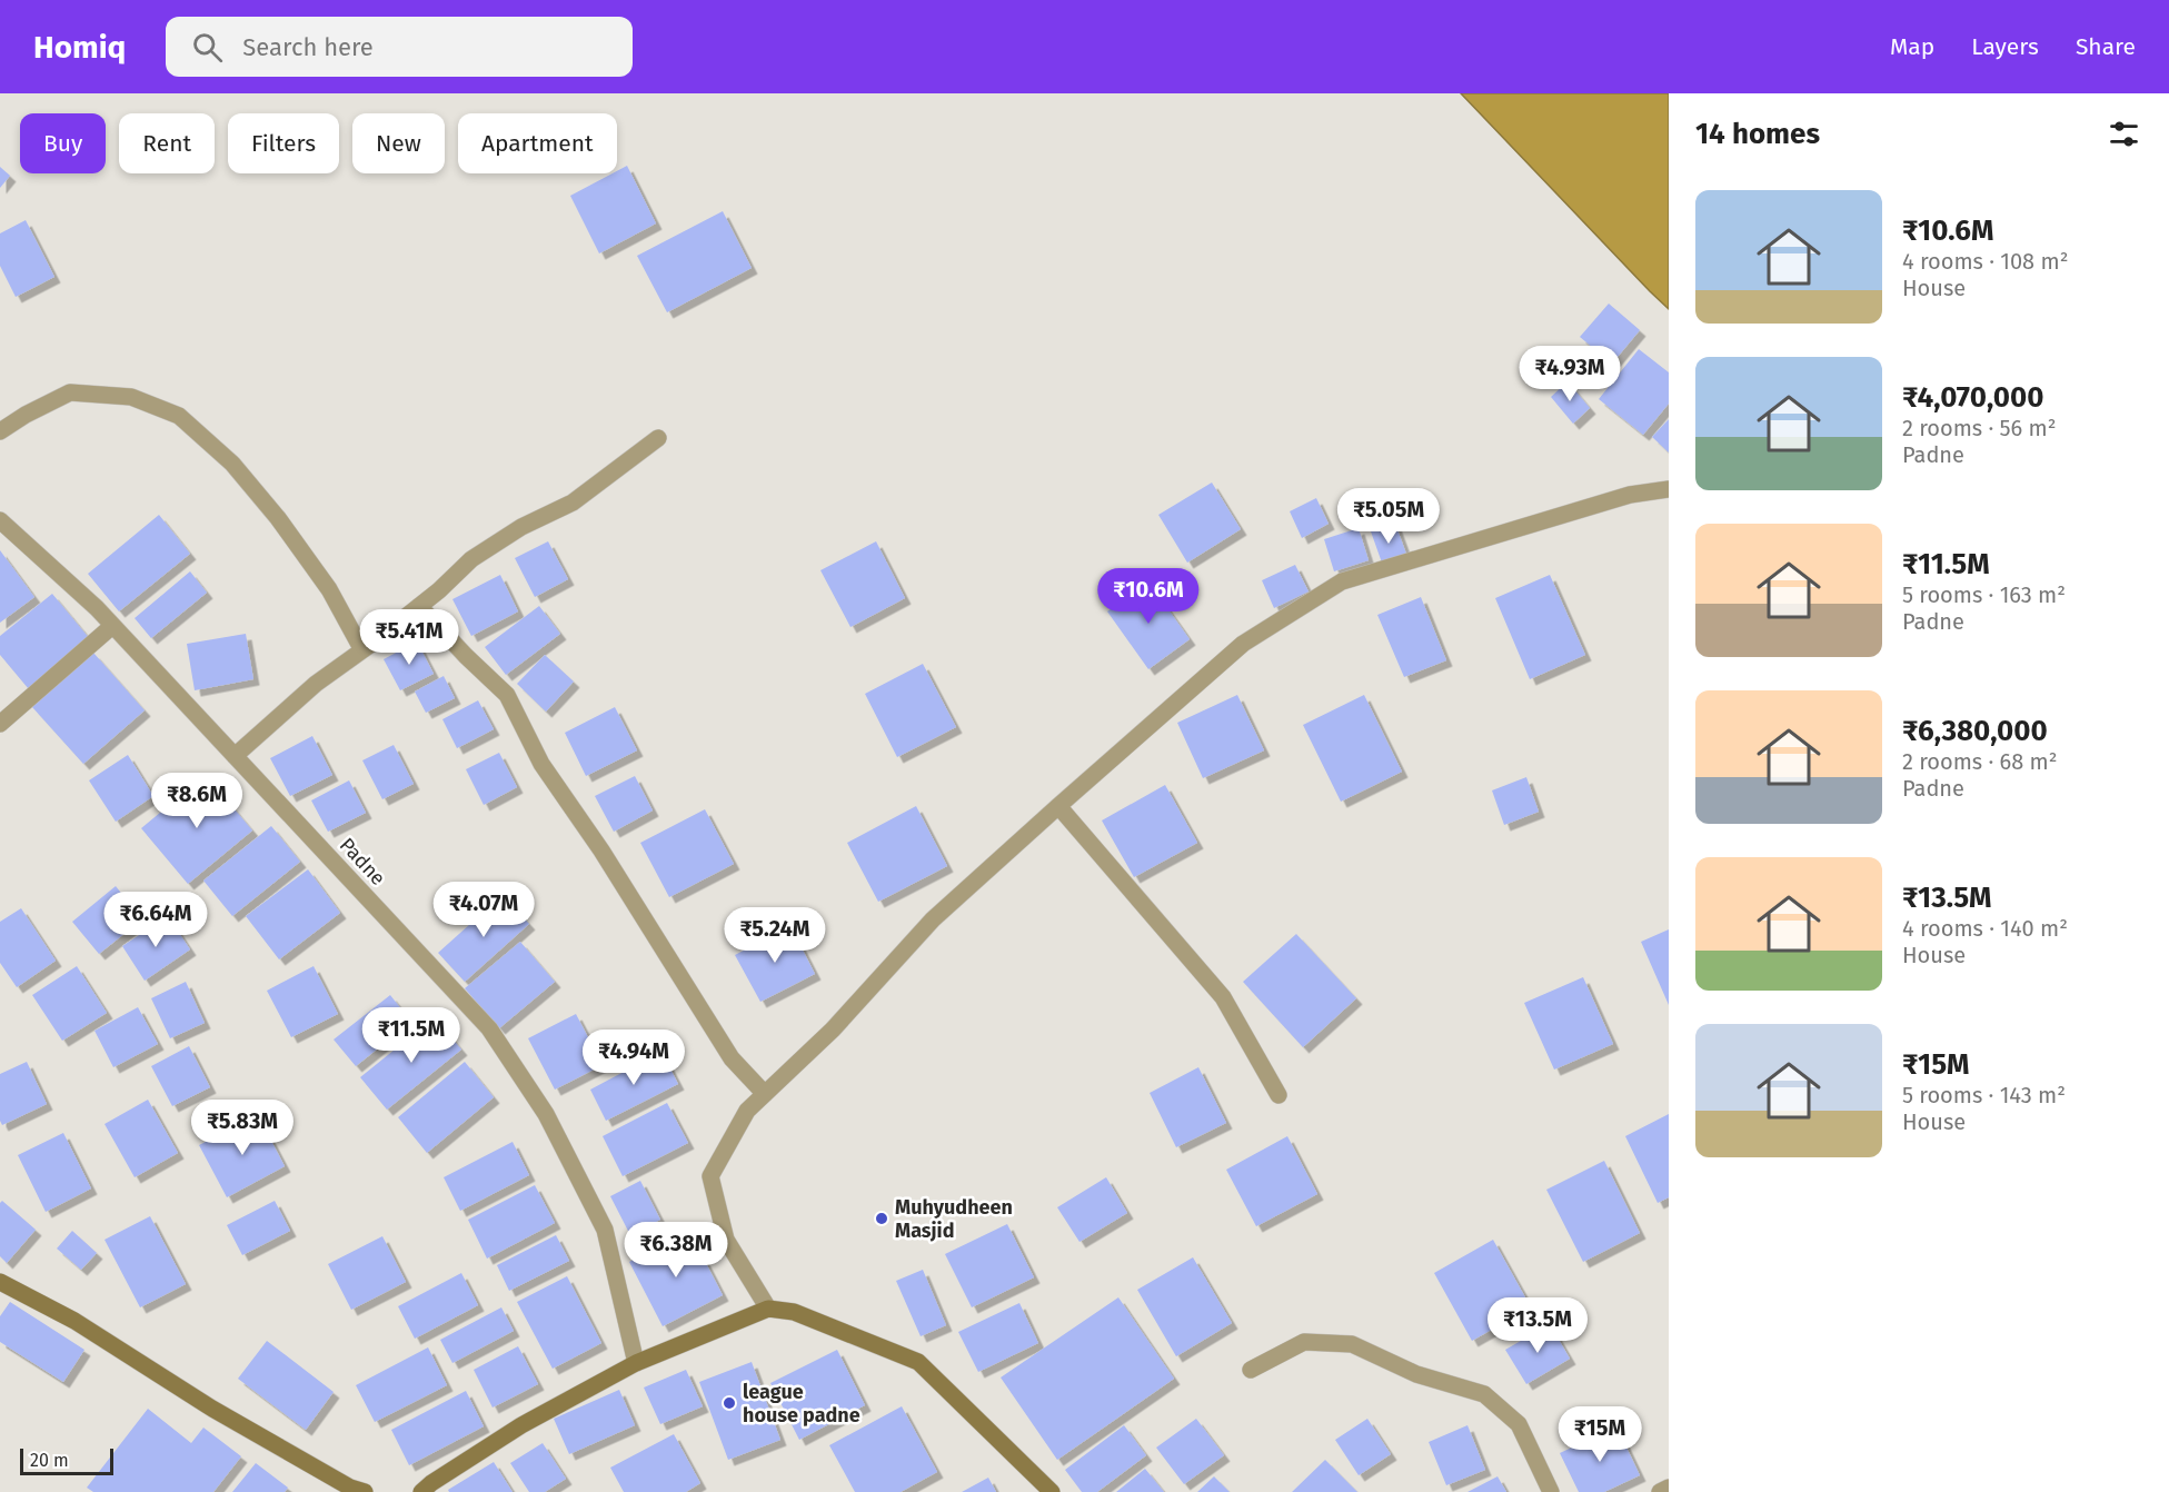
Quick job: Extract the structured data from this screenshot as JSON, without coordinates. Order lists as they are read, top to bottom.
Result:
{
  "streets": {
    "street": ["Padne"]
  },
  "places": ["Muhyudheen Masjid", "league house padne"],
  "scale_bar": "20 m",
  "page": {
    "header": "Homiq",
    "search": "Search here",
    "nav": ["Map", "Layers", "Share"],
    "heading": "14 homes",
    "chip": [
      "Buy",
      "Rent",
      "Filters",
      "New",
      "Apartment"
    ],
    "list": [
      {
        "name": "₹10.6M",
        "note": "4 rooms · 108 m² · House"
      },
      {
        "name": "₹4,070,000",
        "note": "2 rooms · 56 m² · Padne"
      },
      {
        "name": "₹11.5M",
        "note": "5 rooms · 163 m² · Padne"
      },
      {
        "name": "₹6,380,000",
        "note": "2 rooms · 68 m² · Padne"
      },
      {
        "name": "₹13.5M",
        "note": "4 rooms · 140 m² · House"
      },
      {
        "name": "₹15M",
        "note": "5 rooms · 143 m² · House"
      }
    ],
    "price": [
      "₹4.93M",
      "₹5.05M",
      "₹10.6M",
      "₹5.41M",
      "₹8.6M",
      "₹4.07M",
      "₹6.64M",
      "₹5.24M",
      "₹11.5M",
      "₹4.94M",
      "₹5.83M",
      "₹6.38M",
      "₹13.5M",
      "₹15M"
    ],
    "scale": "20 m"
  }
}
